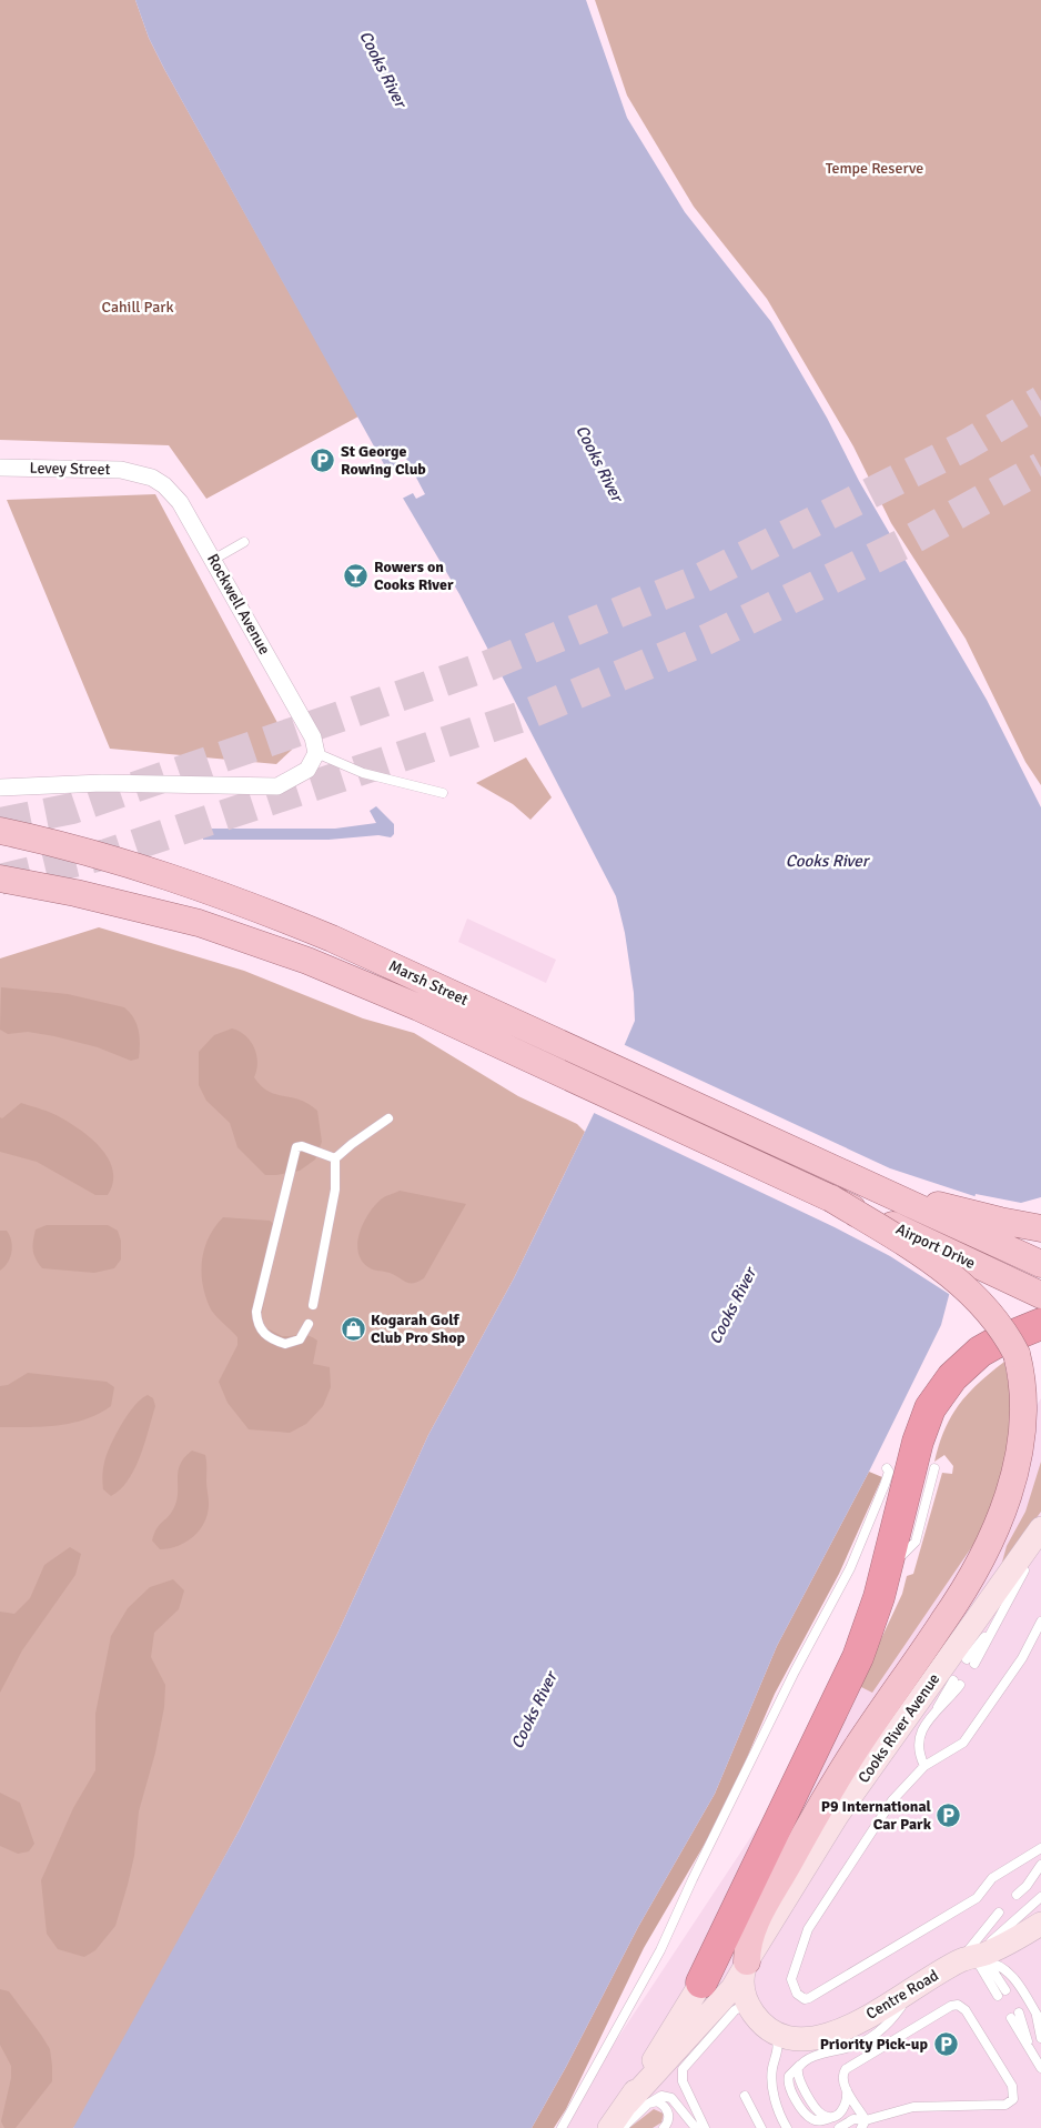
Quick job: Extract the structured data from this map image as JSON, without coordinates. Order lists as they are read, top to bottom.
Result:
{
  "streets": {
    "main road": ["Marsh Street", "Airport Drive"],
    "street": [
      "Levey Street",
      "Rockwell Avenue",
      "Cooks River Avenue",
      "Centre Road"
    ]
  },
  "crossings": [
    ["Levey Street", "Rockwell Avenue"],
    ["Marsh Street", "Airport Drive"]
  ],
  "water": ["Cooks River"],
  "parks": ["Tempe Reserve", "Cahill Park"],
  "places": {
    "parking": ["St George Rowing Club", "P9 International Car Park", "Priority Pick-up"],
    "bar": ["Rowers on Cooks River"],
    "shop": ["Kogarah Golf Club Pro Shop"]
  }
}
